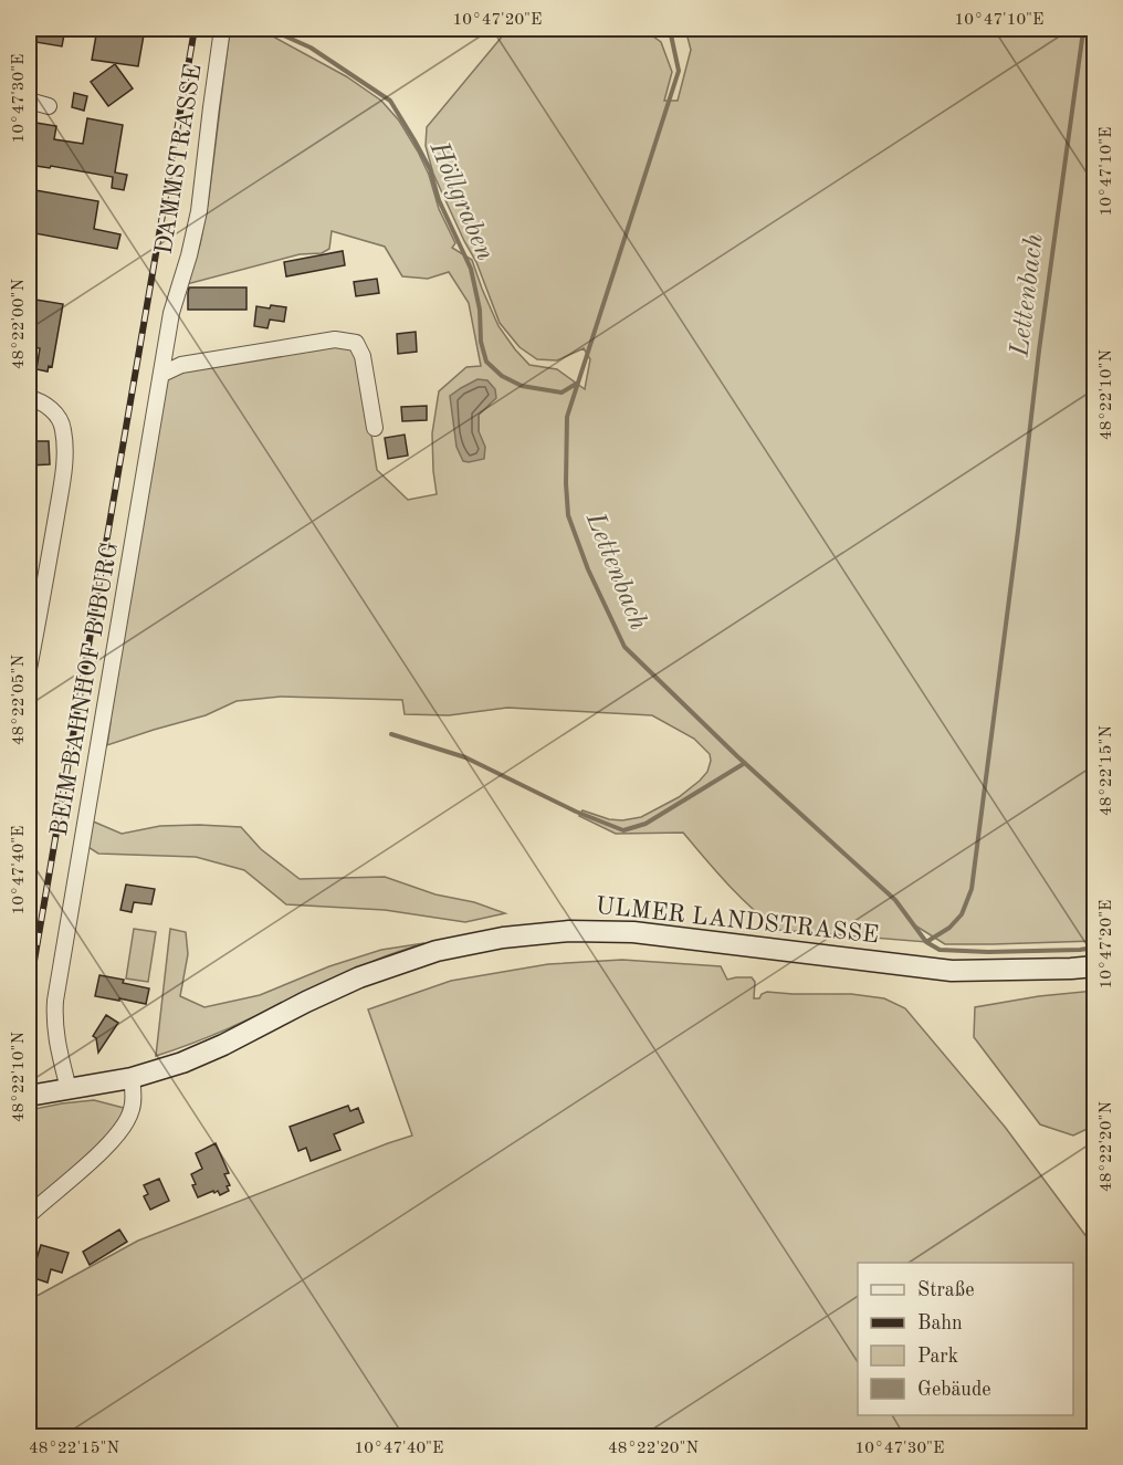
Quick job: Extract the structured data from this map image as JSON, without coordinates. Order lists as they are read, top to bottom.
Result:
{
  "streets": {
    "main road": ["ULMER LANDSTRASSE"],
    "street": ["DAMMSTRASSE", "BEIM BAHNHOF BIBURG"]
  },
  "crossings": [
    ["DAMMSTRASSE", "BEIM BAHNHOF BIBURG"],
    ["BEIM BAHNHOF BIBURG", "ULMER LANDSTRASSE"]
  ],
  "water": ["Höllgraben", "Lettenbach"],
  "legend": [
    "Straße",
    "Bahn",
    "Park",
    "Gebäude"
  ],
  "coordinates": [
    "10°47'20\"E",
    "10°47'10\"E",
    "10°47'30\"E",
    "48°22'00\"N",
    "48°22'10\"N",
    "48°22'05\"N",
    "48°22'15\"N",
    "10°47'40\"E",
    "48°22'20\"N"
  ]
}
